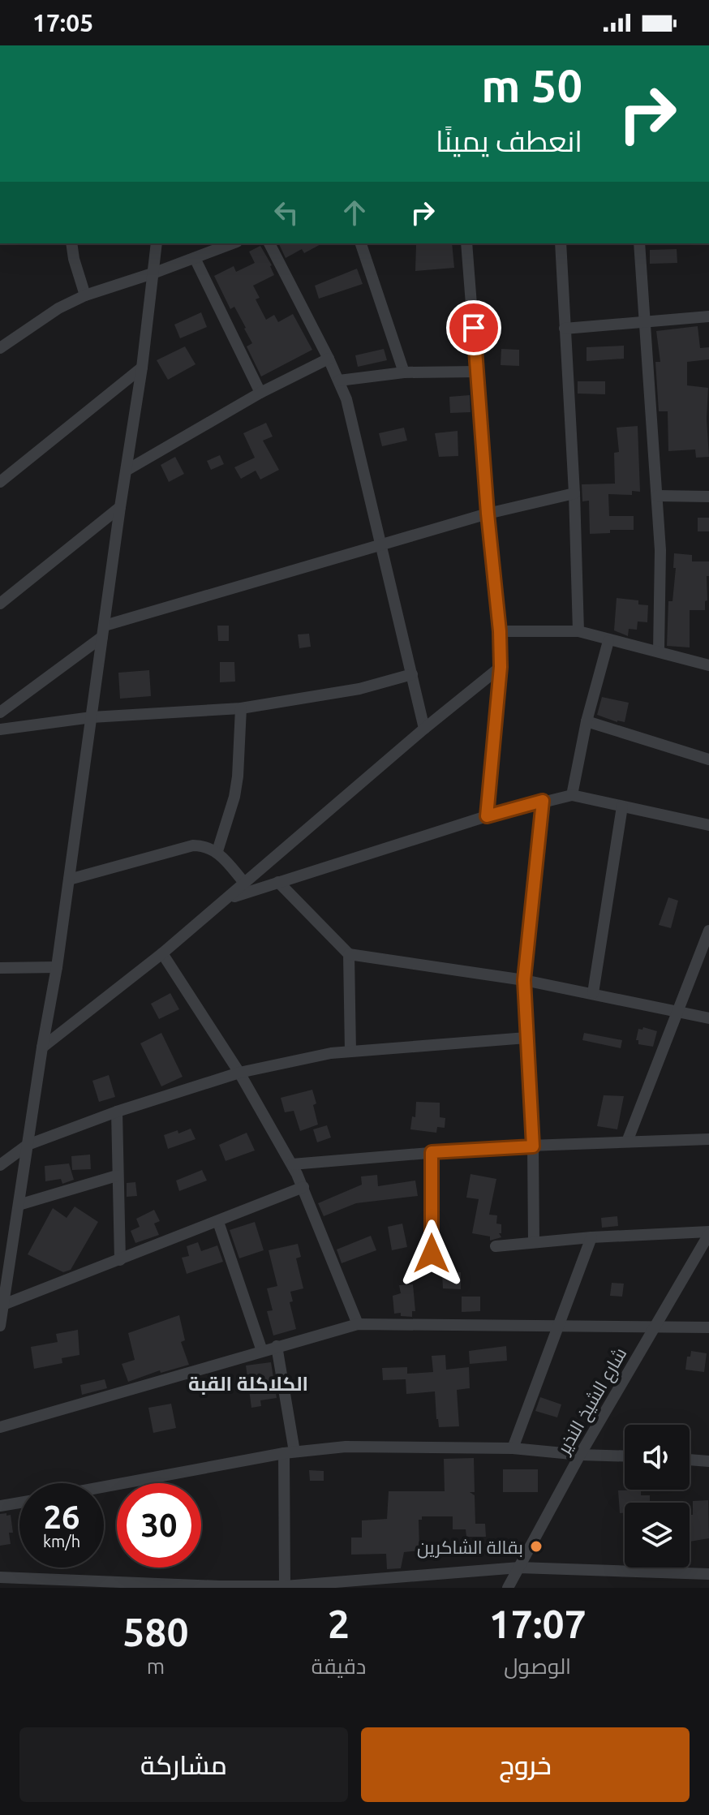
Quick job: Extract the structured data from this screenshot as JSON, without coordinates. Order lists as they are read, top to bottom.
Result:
{
  "streets": {
    "street": ["شارع الشيخ النذير"]
  },
  "districts": ["الكلاكلة القبة"],
  "places": ["بقالة الشاكرين"],
  "page": {
    "status": "17:05",
    "turn": ["50 m", "انعطف يمينًا"],
    "speed": "26 km/h",
    "limit": "30",
    "eta": [
      "17:07",
      "الوصول",
      "2",
      "دقيقة",
      "580",
      "m"
    ],
    "buttons": ["خروج", "مشاركة"]
  }
}
